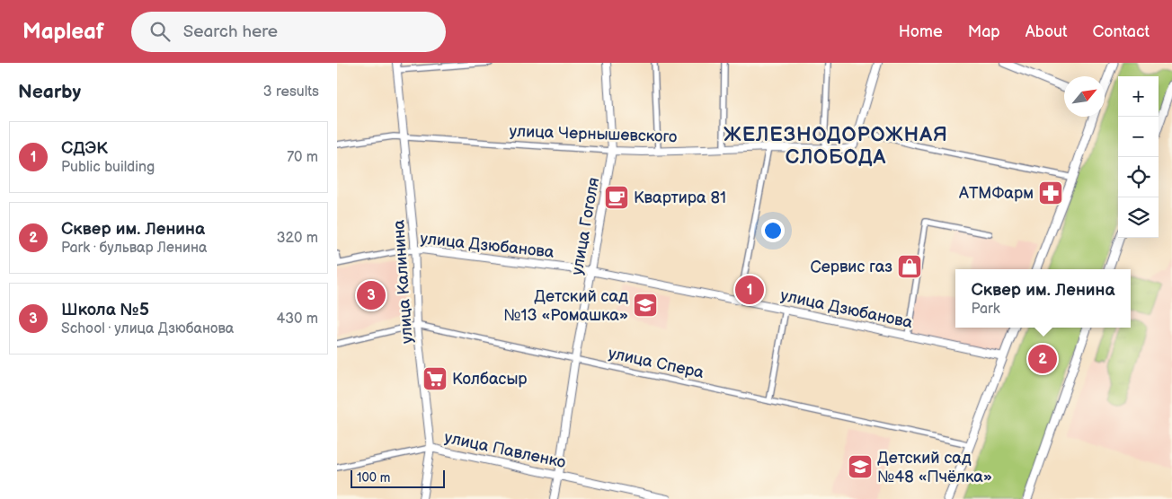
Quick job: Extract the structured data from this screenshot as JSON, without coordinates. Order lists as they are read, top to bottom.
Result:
{
  "streets": {
    "main road": [
      "улица Чернышевского",
      "улица Гоголя",
      "улица Дзюбанова",
      "улица Калинина",
      "улица Павленко"
    ],
    "street": ["улица Спера"]
  },
  "crossings": [
    ["улица Чернышевского", "улица Гоголя"],
    ["улица Чернышевского", "улица Калинина"],
    ["улица Гоголя", "улица Дзюбанова"],
    ["улица Гоголя", "улица Спера"],
    ["улица Гоголя", "улица Павленко"],
    ["улица Дзюбанова", "улица Калинина"],
    ["улица Калинина", "улица Спера"],
    ["улица Калинина", "улица Павленко"]
  ],
  "districts": ["ЖЕЛЕЗНОДОРОЖНАЯ СЛОБОДА"],
  "places": {
    "pharmacy": ["АТМФарм"],
    "cafe": ["Квартира 81"],
    "shop": ["Сервис газ"],
    "school or university": ["Детский сад №13 «Ромашка»", "Детский сад №48 «Пчёлка»"],
    "supermarket": ["Колбасыр"]
  },
  "scale_bar": "100 m",
  "north": "top right",
  "page": {
    "header": "Mapleaf",
    "search": "Search here",
    "nav": [
      "Home",
      "Map",
      "About",
      "Contact"
    ],
    "heading": ["Nearby", "3 results"],
    "map_buttons": ["+", "−"],
    "list": [
      {
        "mark": "1",
        "name": "СДЭК",
        "note": "Public building",
        "value": "70 m"
      },
      {
        "mark": "2",
        "name": "Сквер им. Ленина",
        "note": "Park · бульвар Ленина",
        "value": "320 m"
      },
      {
        "mark": "3",
        "name": "Школа №5",
        "note": "School · улица Дзюбанова",
        "value": "430 m"
      }
    ],
    "popup": ["Сквер им. Ленина", "Park"],
    "pins": ["1", "3", "2"],
    "scale": "100 m"
  }
}
